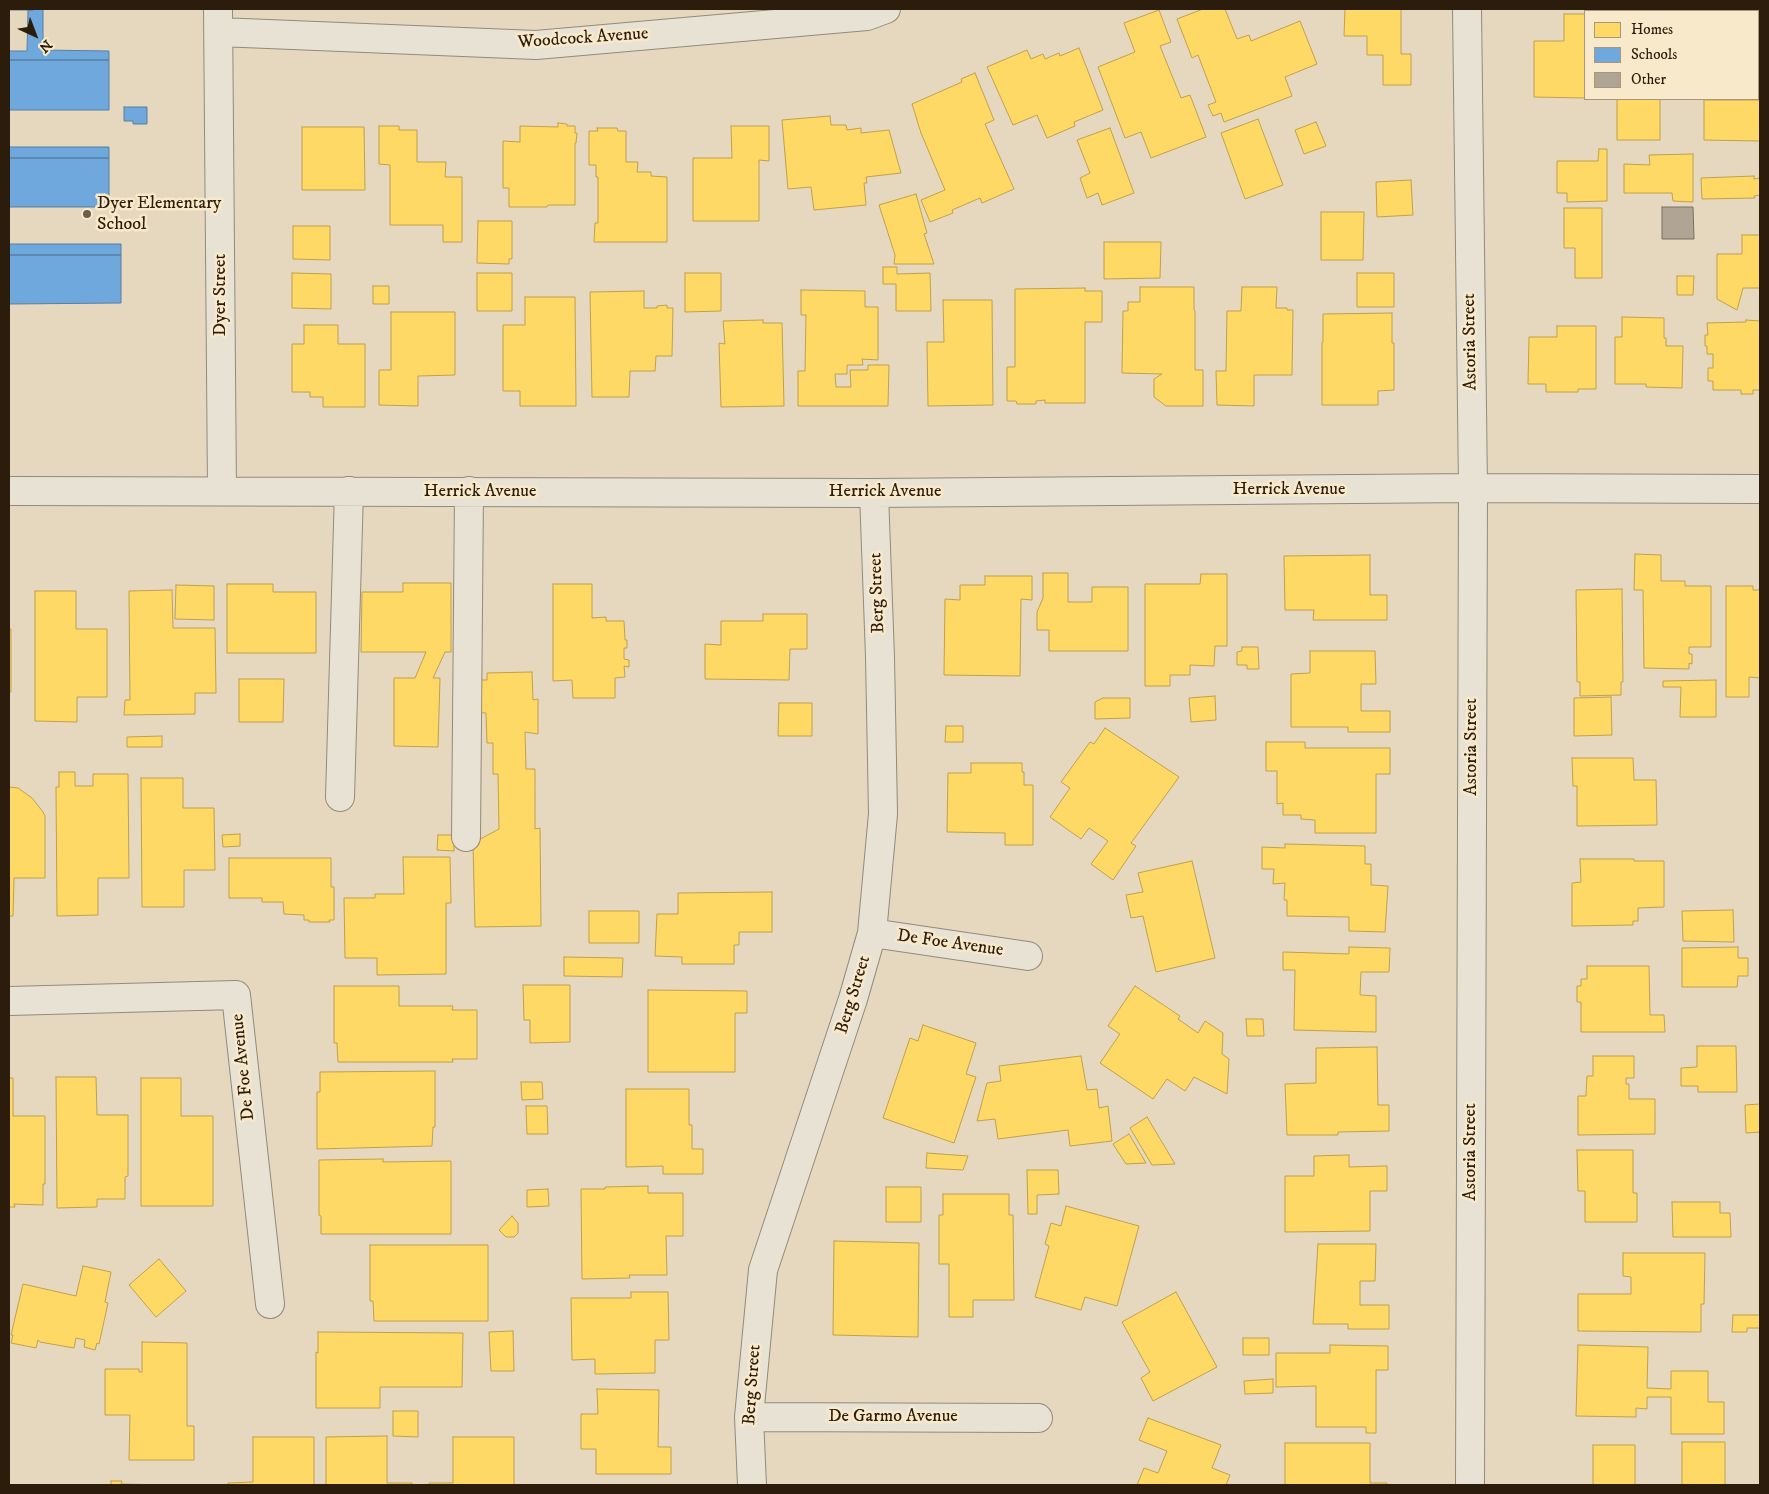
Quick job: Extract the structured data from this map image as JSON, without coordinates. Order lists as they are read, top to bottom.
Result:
{
  "streets": {
    "street": [
      "Woodcock Avenue",
      "Dyer Street",
      "Astoria Street",
      "Herrick Avenue",
      "Berg Street",
      "De Foe Avenue",
      "De Garmo Avenue"
    ]
  },
  "crossings": [
    ["Woodcock Avenue", "Dyer Street"],
    ["Dyer Street", "Herrick Avenue"],
    ["Astoria Street", "Herrick Avenue"],
    ["Herrick Avenue", "Berg Street"],
    ["Berg Street", "De Foe Avenue"],
    ["Berg Street", "De Garmo Avenue"]
  ],
  "places": ["Dyer Elementary School"],
  "legend": ["Homes", "Schools", "Other"],
  "north": "bottom right"
}
